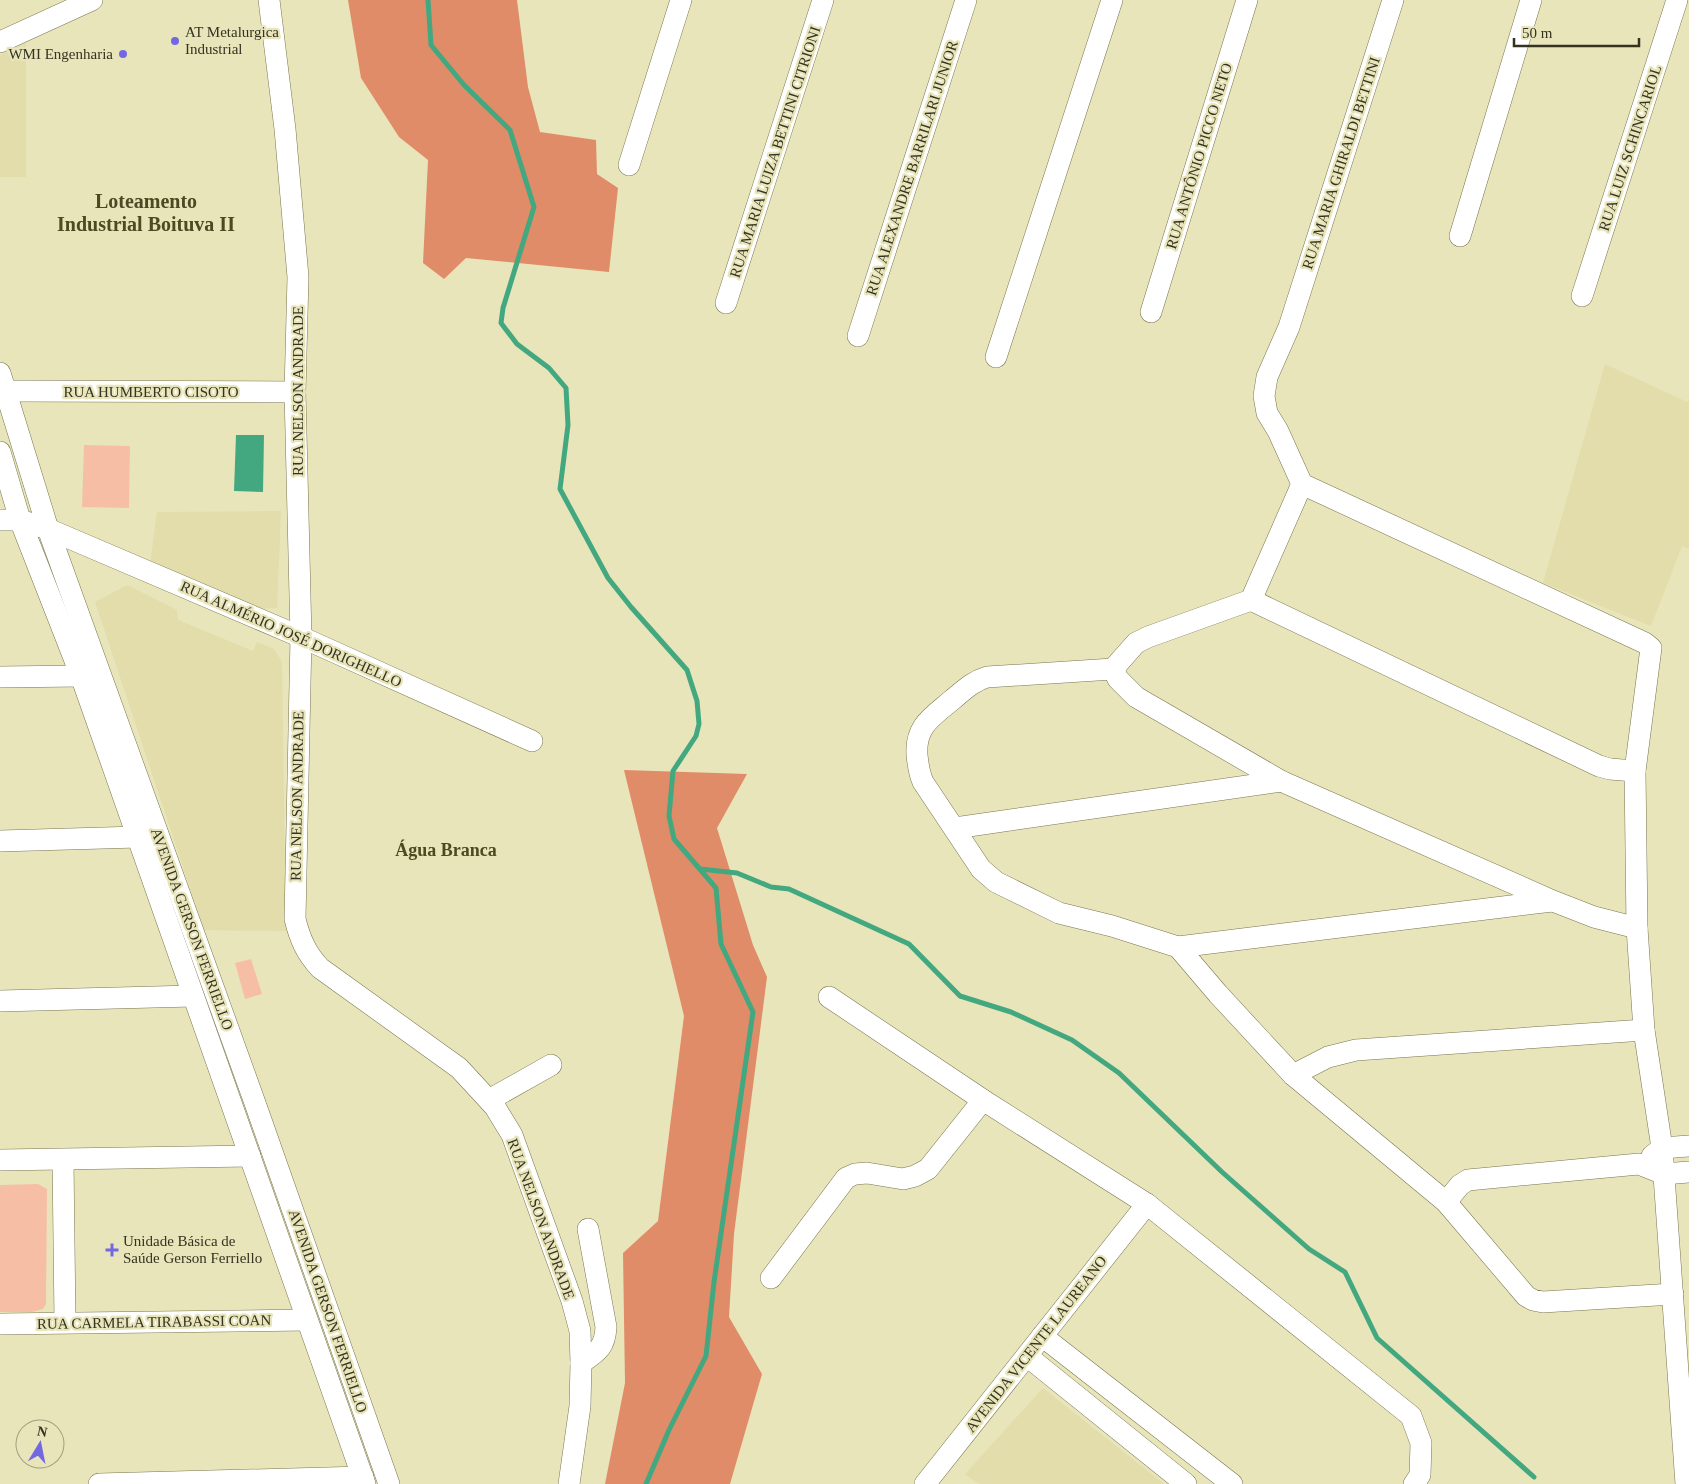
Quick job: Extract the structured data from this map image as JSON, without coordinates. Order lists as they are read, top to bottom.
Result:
{
  "streets": {
    "street": [
      "RUA LUIZ SCHINCARIOL",
      "RUA MARIA LUIZA BETTINI CITRIONI",
      "RUA ANTÔNIO PICCO NETO",
      "RUA MARIA GHIRALDI BETTINI",
      "RUA ALEXANDRE BARRILARI JUNIOR",
      "RUA NELSON ANDRADE",
      "RUA HUMBERTO CISOTO",
      "RUA ALMÉRIO JOSÉ DORIGHELLO",
      "AVENIDA GERSON FERRIELLO",
      "RUA CARMELA TIRABASSI COAN",
      "AVENIDA VICENTE LAUREANO"
    ]
  },
  "crossings": [
    ["RUA NELSON ANDRADE", "RUA HUMBERTO CISOTO"],
    ["RUA NELSON ANDRADE", "RUA ALMÉRIO JOSÉ DORIGHELLO"],
    ["RUA HUMBERTO CISOTO", "AVENIDA GERSON FERRIELLO"],
    ["RUA ALMÉRIO JOSÉ DORIGHELLO", "AVENIDA GERSON FERRIELLO"],
    ["AVENIDA GERSON FERRIELLO", "RUA CARMELA TIRABASSI COAN"]
  ],
  "districts": ["Loteamento Industrial Boituva II", "Água Branca"],
  "places": {
    "other": ["AT Metalurgica Industrial", "WMI Engenharia"],
    "health": ["Unidade Básica de Saúde Gerson Ferriello"]
  },
  "scale_bar": "50 m",
  "north": "top"
}
